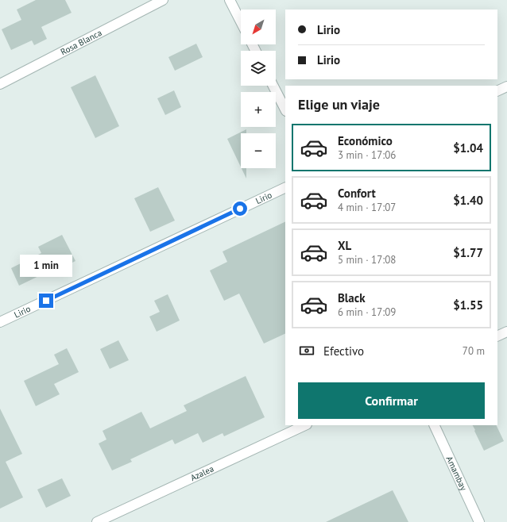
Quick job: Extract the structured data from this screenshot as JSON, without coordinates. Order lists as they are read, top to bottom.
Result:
{
  "streets": {
    "street": [
      "Rosa Blanca",
      "Lirio",
      "Azalea",
      "Amambay"
    ]
  },
  "north": "bottom left",
  "page": {
    "map_buttons": ["+", "−"],
    "banner": ["Lirio", "Lirio"],
    "heading": "Elige un viaje",
    "list": [
      {
        "name": "Económico",
        "note": "3 min · 17:06",
        "value": "$1.04"
      },
      {
        "name": "Confort",
        "note": "4 min · 17:07",
        "value": "$1.40"
      },
      {
        "name": "XL",
        "note": "5 min · 17:08",
        "value": "$1.77"
      },
      {
        "name": "Black",
        "note": "6 min · 17:09",
        "value": "$1.55"
      }
    ],
    "bubble": "1 min",
    "pay": ["Efectivo", "70 m"],
    "buttons": "Confirmar"
  }
}
